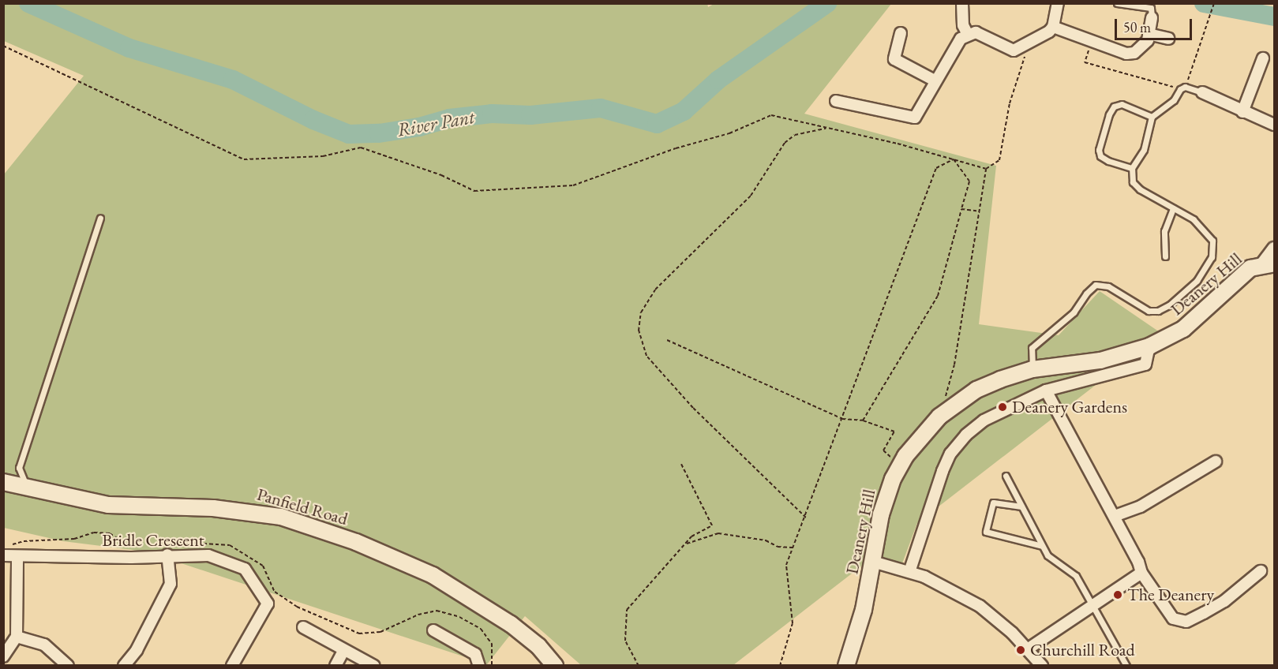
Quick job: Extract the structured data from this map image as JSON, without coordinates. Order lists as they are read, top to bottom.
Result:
{
  "streets": {
    "main road": ["Deanery Hill", "Panfield Road"],
    "street": ["Bridle Crescent"]
  },
  "water": ["River Pant"],
  "places": ["Deanery Gardens", "The Deanery", "Churchill Road"],
  "scale_bar": "50 m"
}
